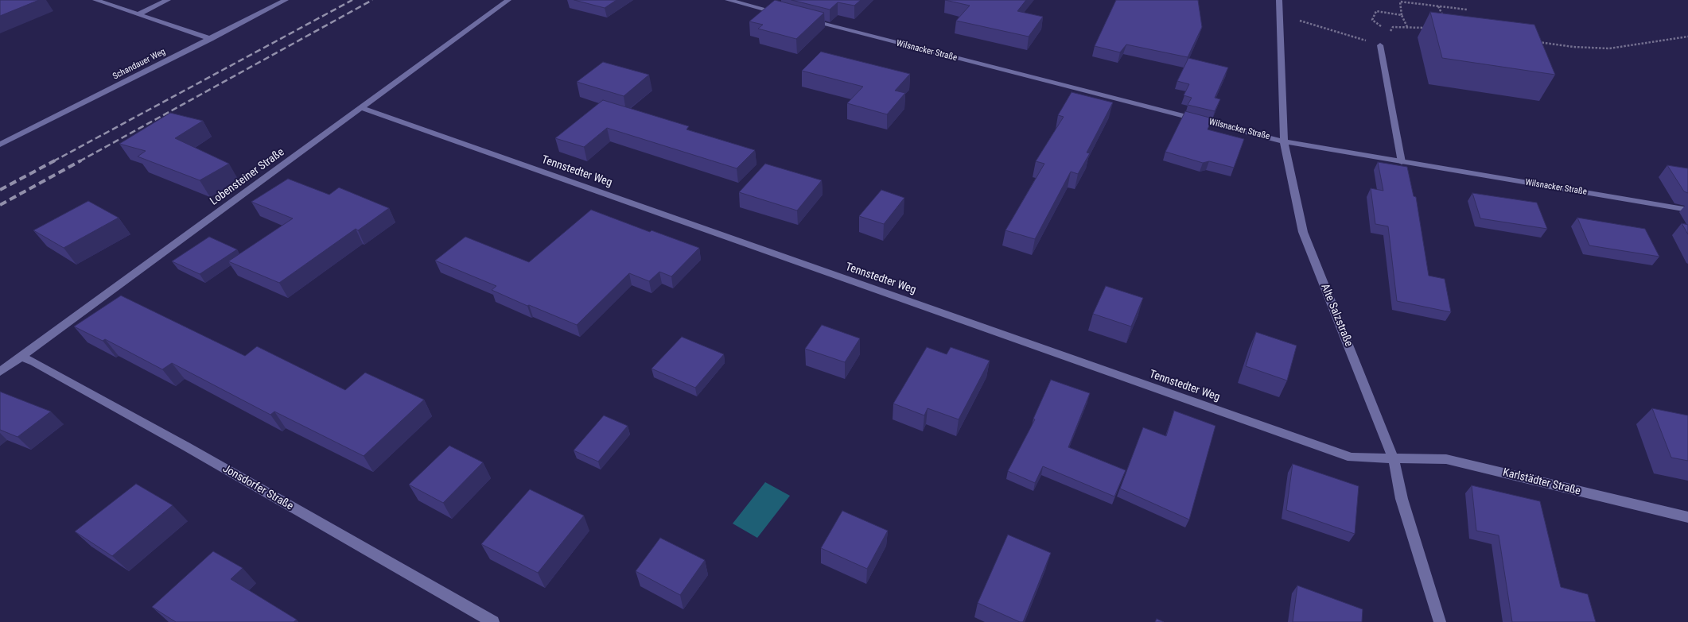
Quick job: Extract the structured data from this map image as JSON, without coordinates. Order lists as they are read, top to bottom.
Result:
{
  "streets": {
    "street": [
      "Wilsnacker Straße",
      "Schandauer Weg",
      "Tennstedter Weg",
      "Lobensteiner Straße",
      "Alte Salzstraße",
      "Karlstädter Straße",
      "Jonsdorfer Straße"
    ]
  },
  "crossings": [
    ["Wilsnacker Straße", "Alte Salzstraße"],
    ["Tennstedter Weg", "Lobensteiner Straße"],
    ["Tennstedter Weg", "Alte Salzstraße"],
    ["Tennstedter Weg", "Karlstädter Straße"],
    ["Lobensteiner Straße", "Jonsdorfer Straße"],
    ["Alte Salzstraße", "Karlstädter Straße"]
  ]
}
